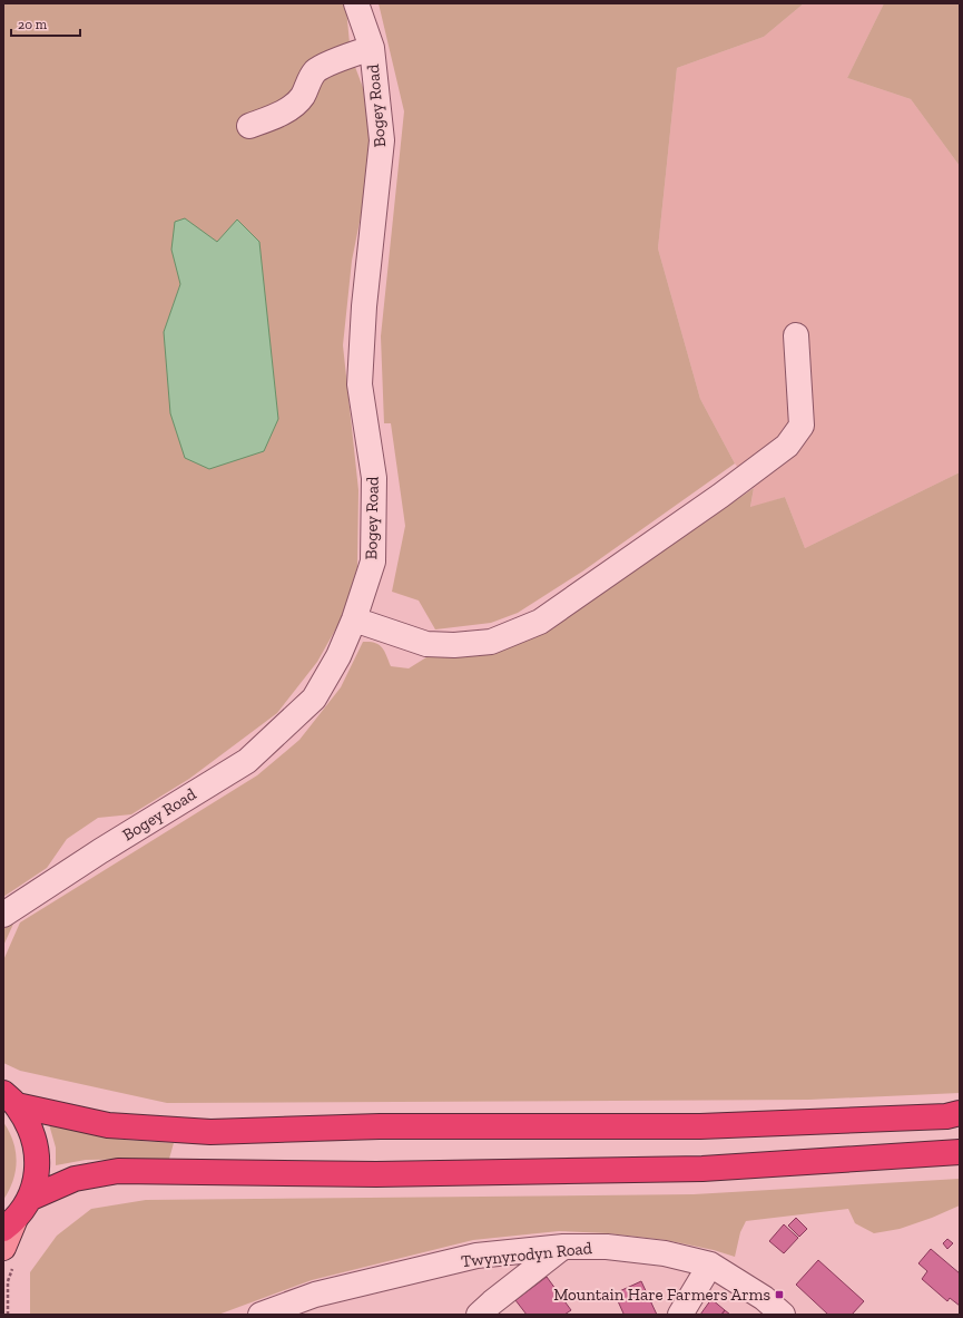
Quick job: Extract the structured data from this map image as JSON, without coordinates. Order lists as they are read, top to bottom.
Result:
{
  "streets": {
    "street": ["Bogey Road", "Twynyrodyn Road"]
  },
  "places": {
    "transit": ["Mountain Hare Farmers Arms"]
  },
  "scale_bar": "20 m"
}
